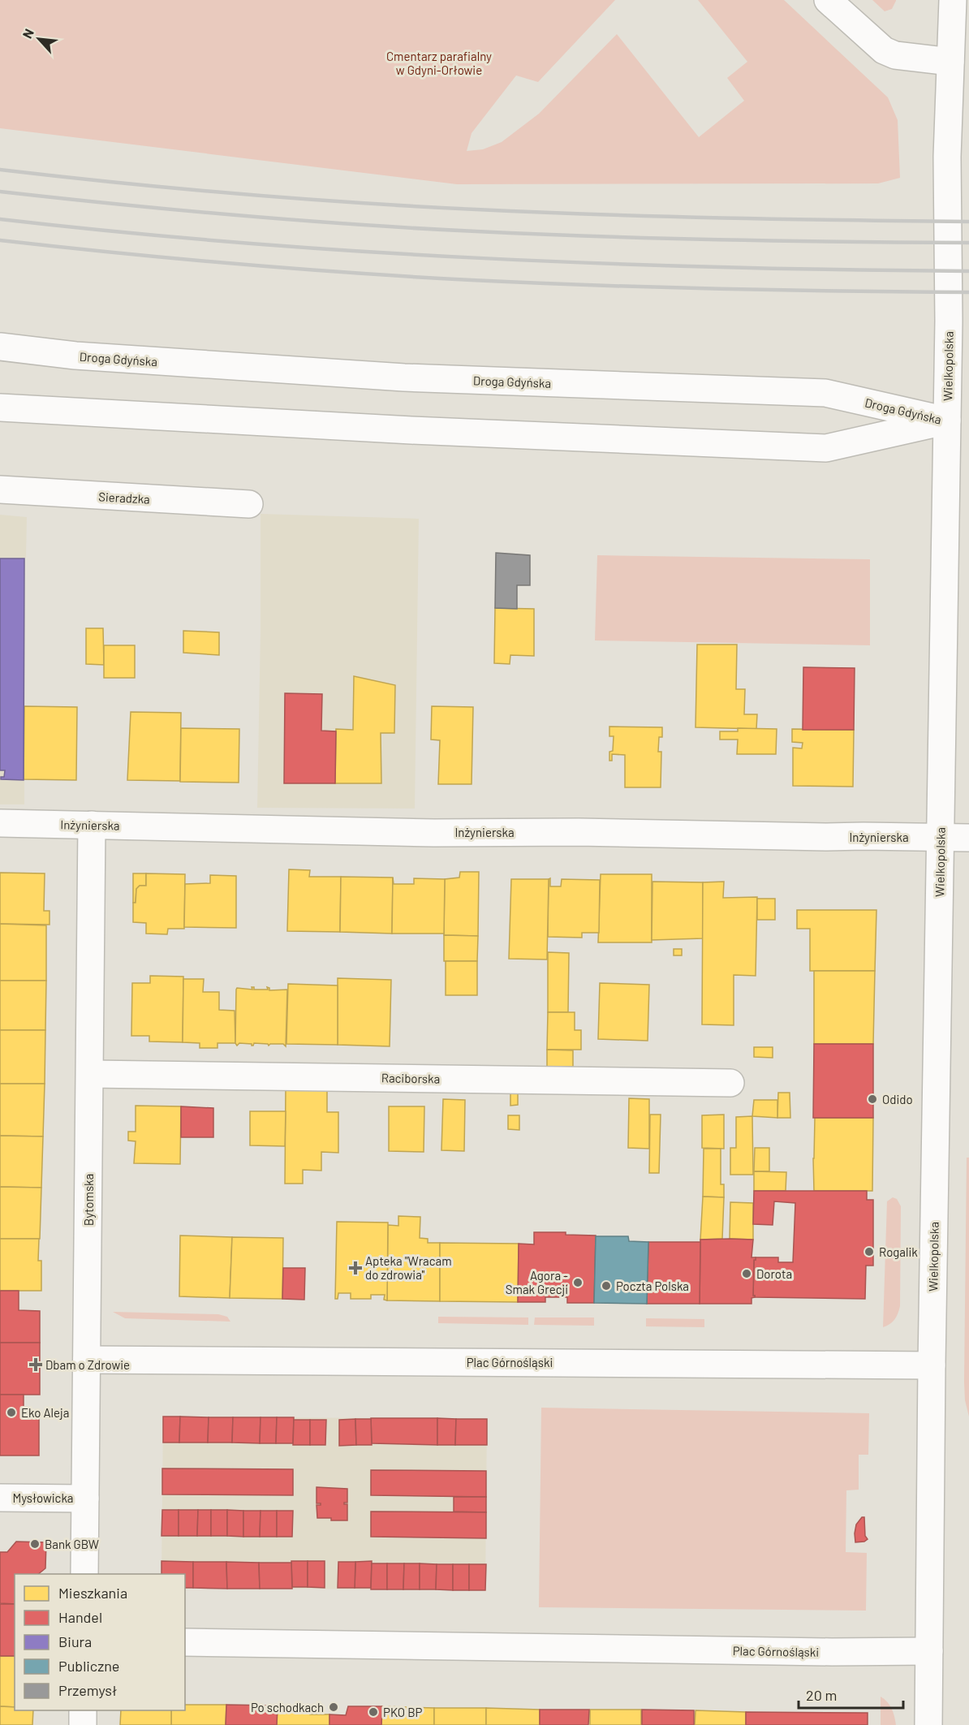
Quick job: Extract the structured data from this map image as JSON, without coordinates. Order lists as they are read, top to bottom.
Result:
{
  "streets": {
    "street": [
      "Droga Gdyńska",
      "Wielkopolska",
      "Sieradzka",
      "Inżynierska",
      "Raciborska",
      "Bytomska",
      "Plac Górnośląski",
      "Mysłowicka"
    ]
  },
  "crossings": [
    ["Droga Gdyńska", "Wielkopolska"],
    ["Wielkopolska", "Inżynierska"],
    ["Wielkopolska", "Plac Górnośląski"],
    ["Inżynierska", "Bytomska"],
    ["Raciborska", "Bytomska"],
    ["Bytomska", "Plac Górnośląski"],
    ["Bytomska", "Mysłowicka"]
  ],
  "parks": ["Cmentarz parafialny w Gdyni-Orłowie"],
  "places": {
    "other": [
      "Odido",
      "Rogalik",
      "Dorota",
      "Agora - Smak Grecji",
      "Poczta Polska",
      "Eko Aleja",
      "Bank GBW",
      "Po schodkach",
      "PKO BP"
    ],
    "health": ["Apteka ''Wracam do zdrowia''", "Dbam o Zdrowie"]
  },
  "legend": [
    "Mieszkania",
    "Handel",
    "Biura",
    "Publiczne",
    "Przemysł"
  ],
  "scale_bar": "20 m",
  "north": "top left"
}
